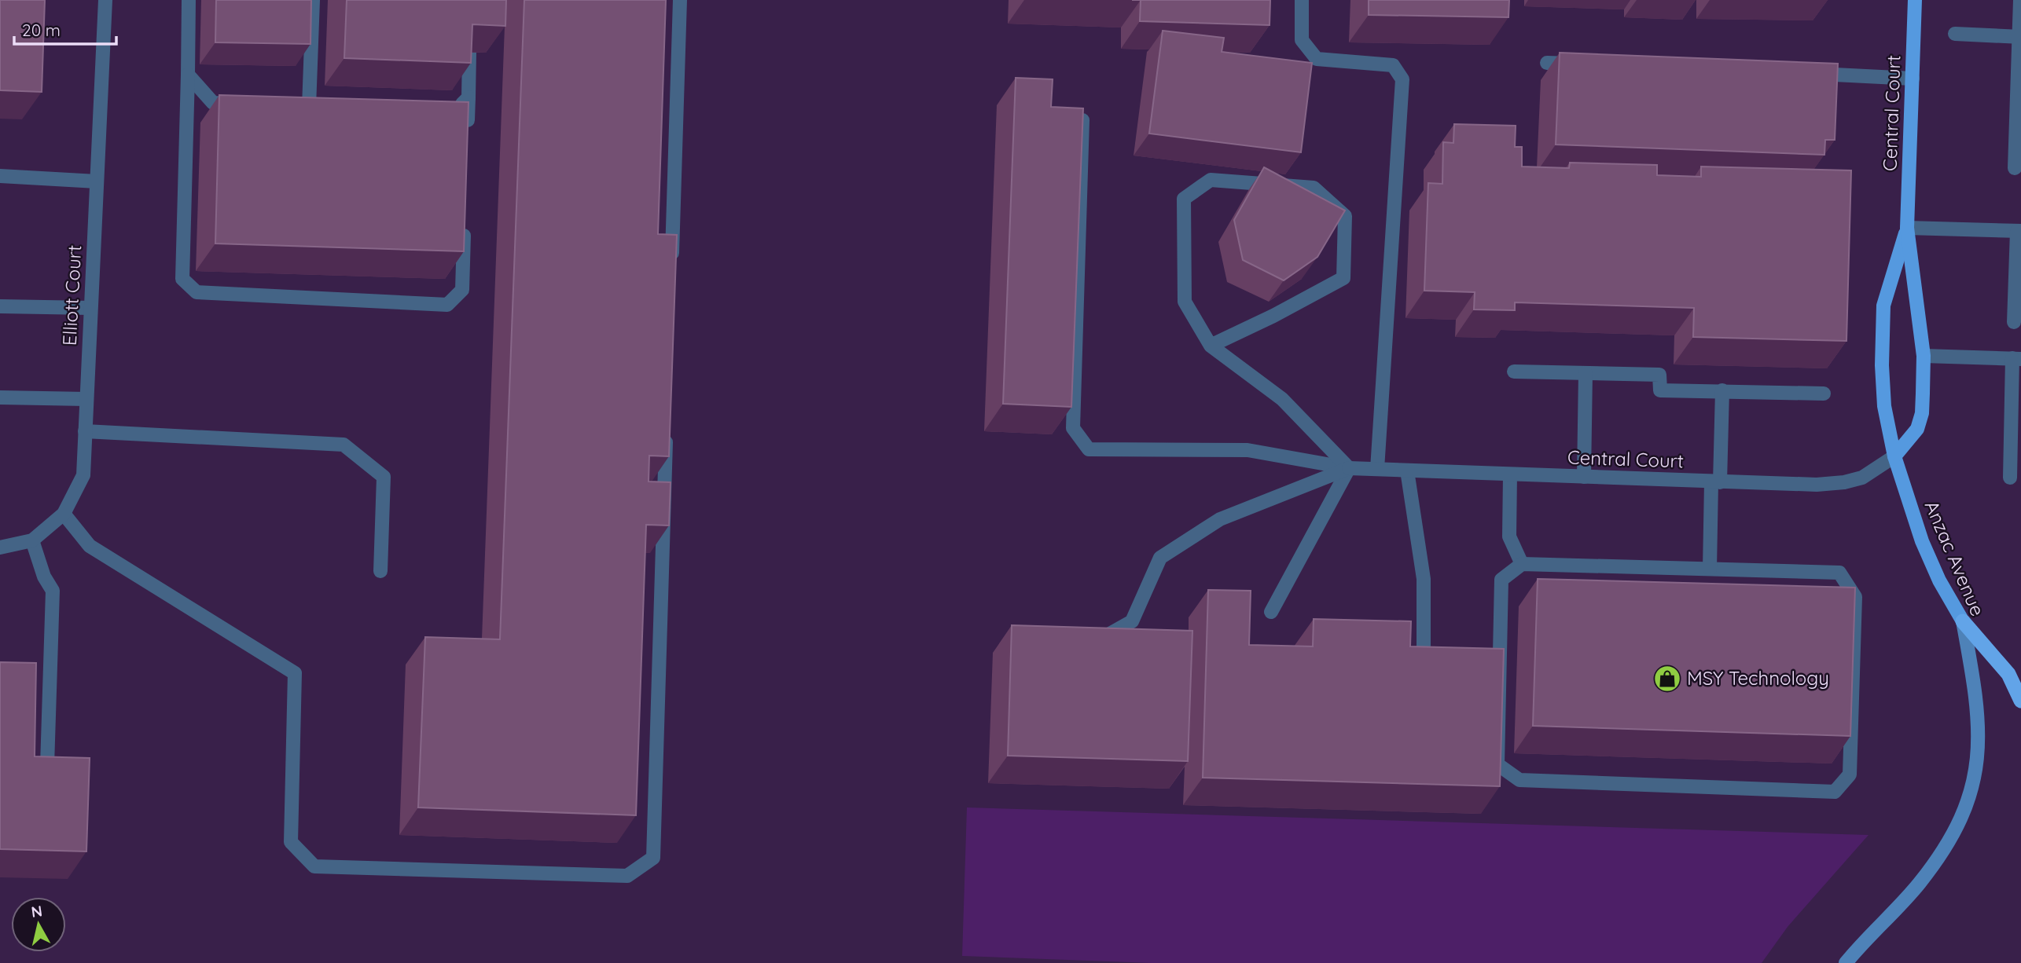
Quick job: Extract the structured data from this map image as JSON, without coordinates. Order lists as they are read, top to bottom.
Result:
{
  "streets": {
    "main road": ["Central Court", "Anzac Avenue"],
    "street": ["Elliott Court"]
  },
  "crossings": [
    ["Central Court", "Anzac Avenue"]
  ],
  "places": {
    "shop": ["MSY Technology"]
  },
  "scale_bar": "20 m",
  "north": "top"
}
